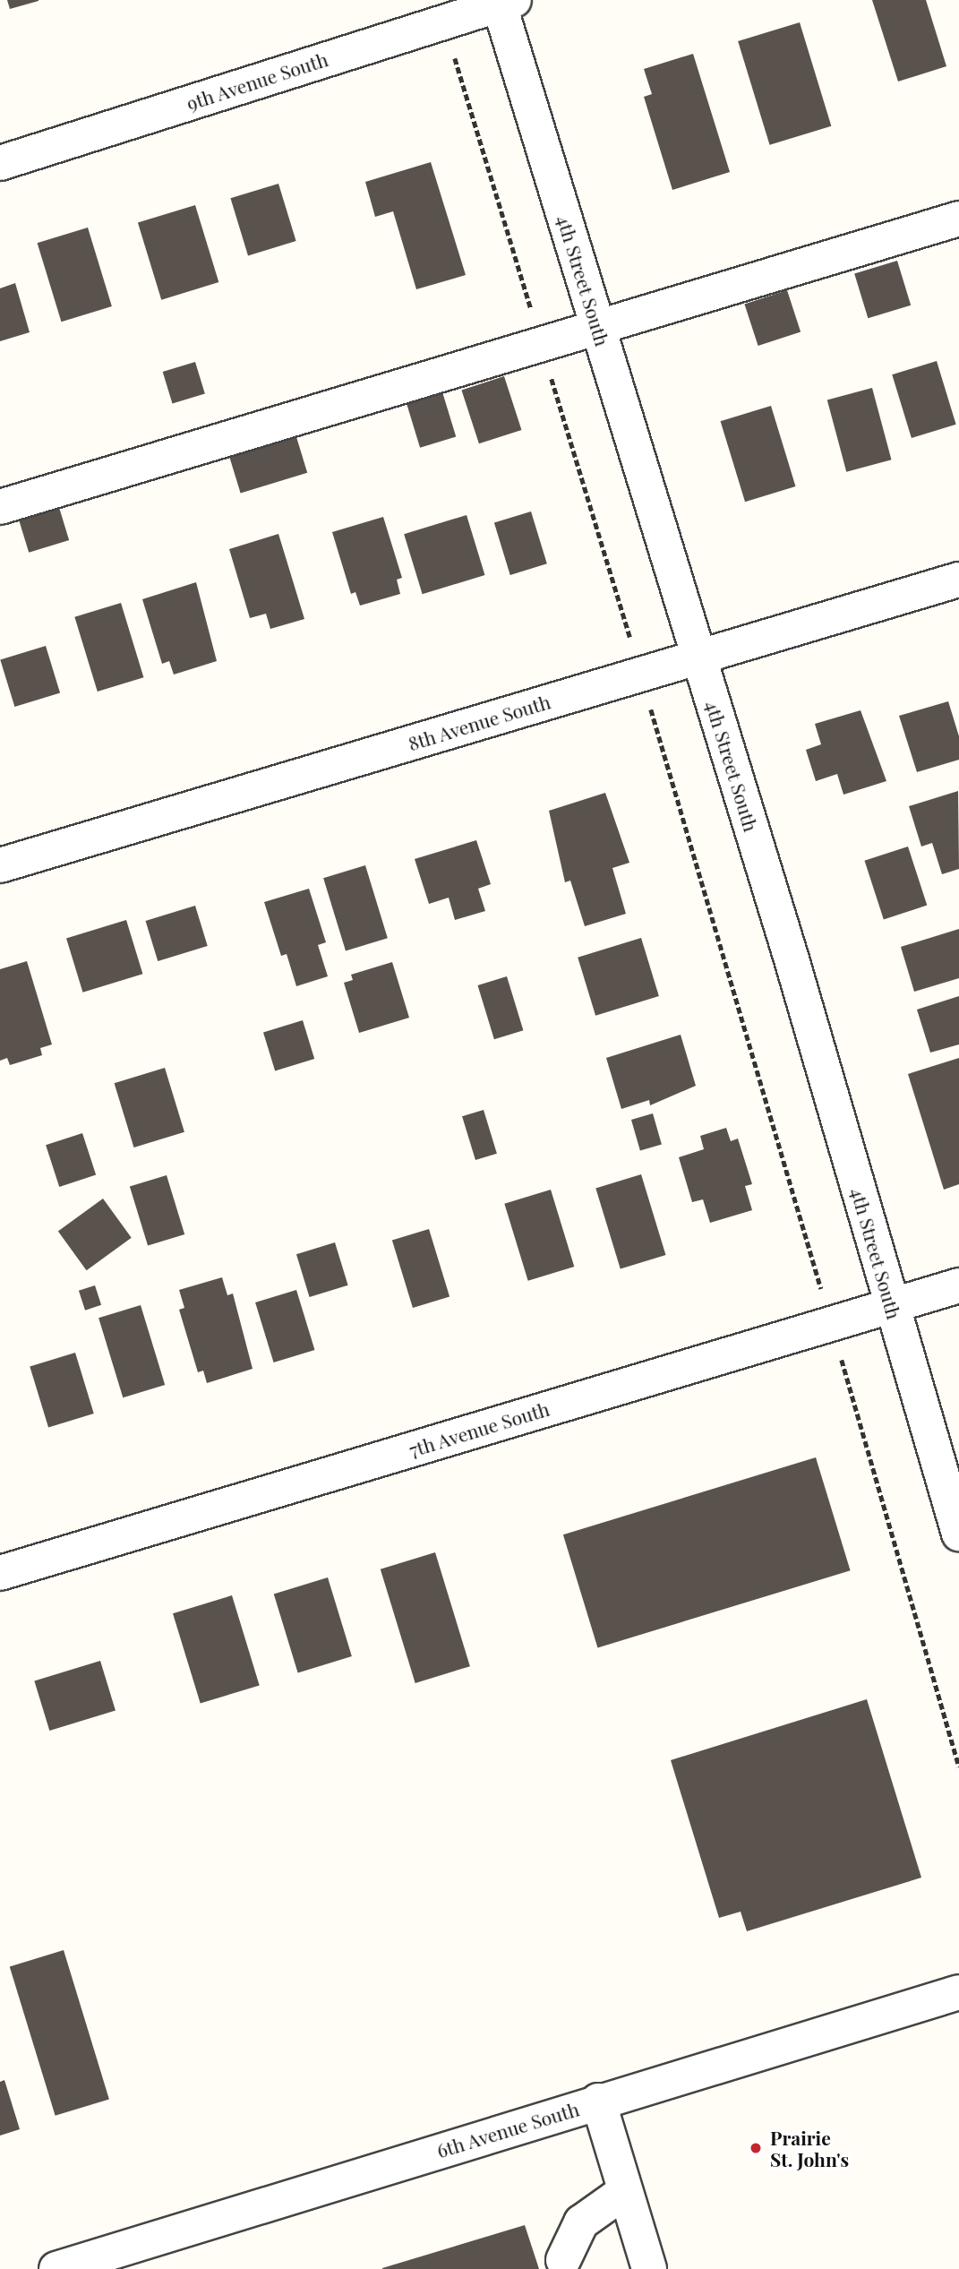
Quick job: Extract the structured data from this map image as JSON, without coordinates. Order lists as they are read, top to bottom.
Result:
{
  "streets": {
    "street": [
      "9th Avenue South",
      "4th Street South",
      "8th Avenue South",
      "7th Avenue South",
      "6th Avenue South"
    ]
  },
  "crossings": [
    ["9th Avenue South", "4th Street South"],
    ["4th Street South", "8th Avenue South"],
    ["4th Street South", "7th Avenue South"]
  ],
  "places": ["Prairie St. John's"]
}
